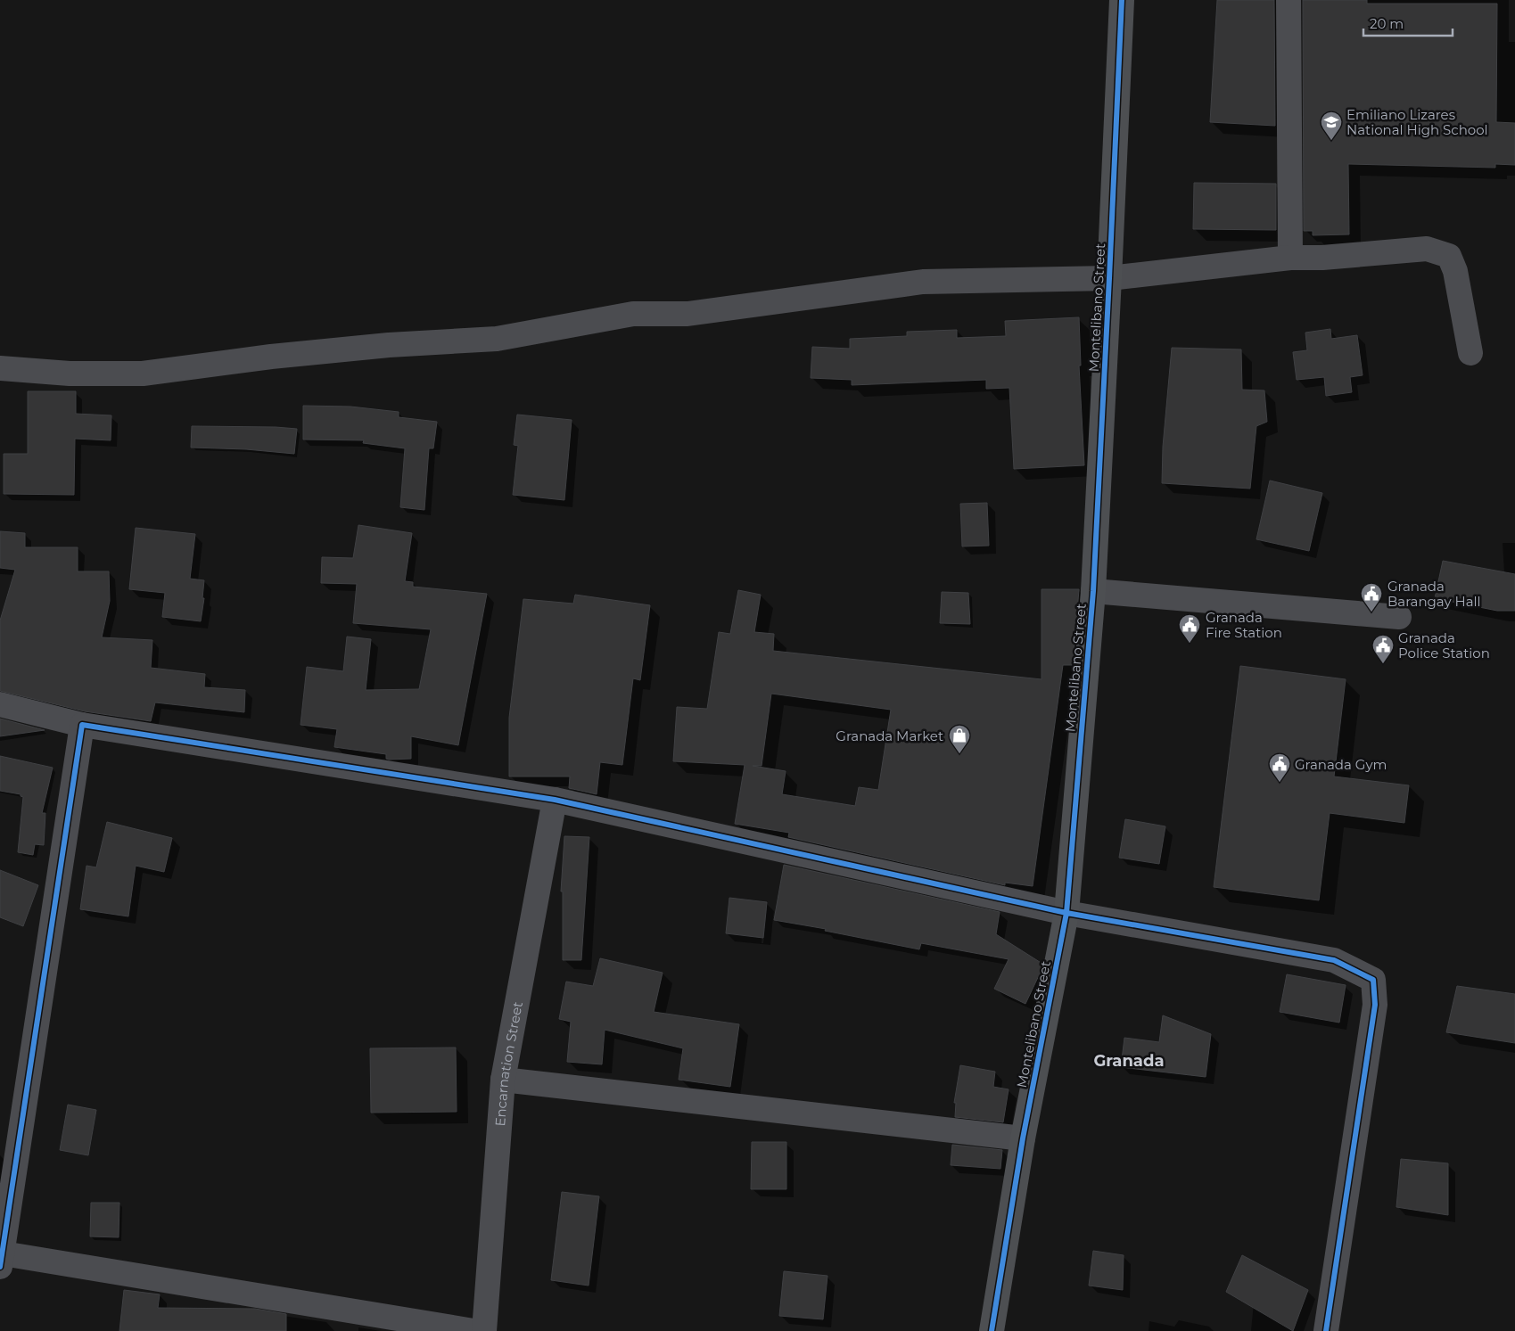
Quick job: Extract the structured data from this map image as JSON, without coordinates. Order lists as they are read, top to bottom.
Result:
{
  "streets": {
    "main road": ["Montelibano Street"],
    "street": ["Encarnation Street"]
  },
  "districts": ["Granada"],
  "places": {
    "school or university": ["Emiliano Lizares National High School"],
    "public building": [
      "Granada Barangay Hall",
      "Granada Fire Station",
      "Granada Police Station",
      "Granada Gym"
    ],
    "shop": ["Granada Market"]
  },
  "scale_bar": "20 m"
}
